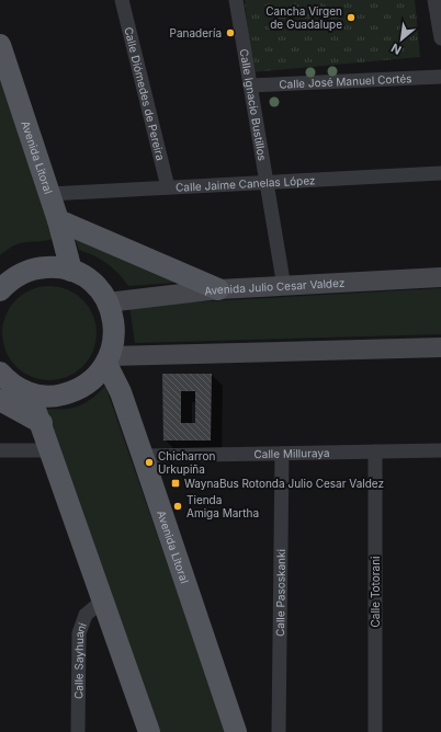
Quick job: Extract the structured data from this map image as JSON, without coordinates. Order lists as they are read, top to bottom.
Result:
{
  "streets": {
    "main road": ["Avenida Litoral", "Avenida Julio Cesar Valdez"],
    "street": [
      "Calle José Manuel Cortés",
      "Calle Diómedes de Pereira",
      "Calle Ignacio Bustillos",
      "Calle Jaime Canelas López",
      "Calle Milluraya",
      "Calle Totorani",
      "Calle Pasoskanki",
      "Calle Sayhuani"
    ]
  },
  "crossings": [
    ["Calle José Manuel Cortés", "Calle Ignacio Bustillos"],
    ["Calle Diómedes de Pereira", "Calle Jaime Canelas López"],
    ["Calle Ignacio Bustillos", "Calle Jaime Canelas López"],
    ["Calle Ignacio Bustillos", "Avenida Julio Cesar Valdez"],
    ["Avenida Litoral", "Calle Jaime Canelas López"],
    ["Avenida Litoral", "Calle Milluraya"],
    ["Calle Milluraya", "Calle Totorani"],
    ["Calle Milluraya", "Calle Pasoskanki"]
  ],
  "places": {
    "other": [
      "Cancha Virgen de Guadalupe",
      "Panadería",
      "Chicharron Urkupiña",
      "Tienda Amiga Martha"
    ],
    "transit": ["WaynaBus Rotonda Julio Cesar Valdez"]
  },
  "north": "bottom left"
}
